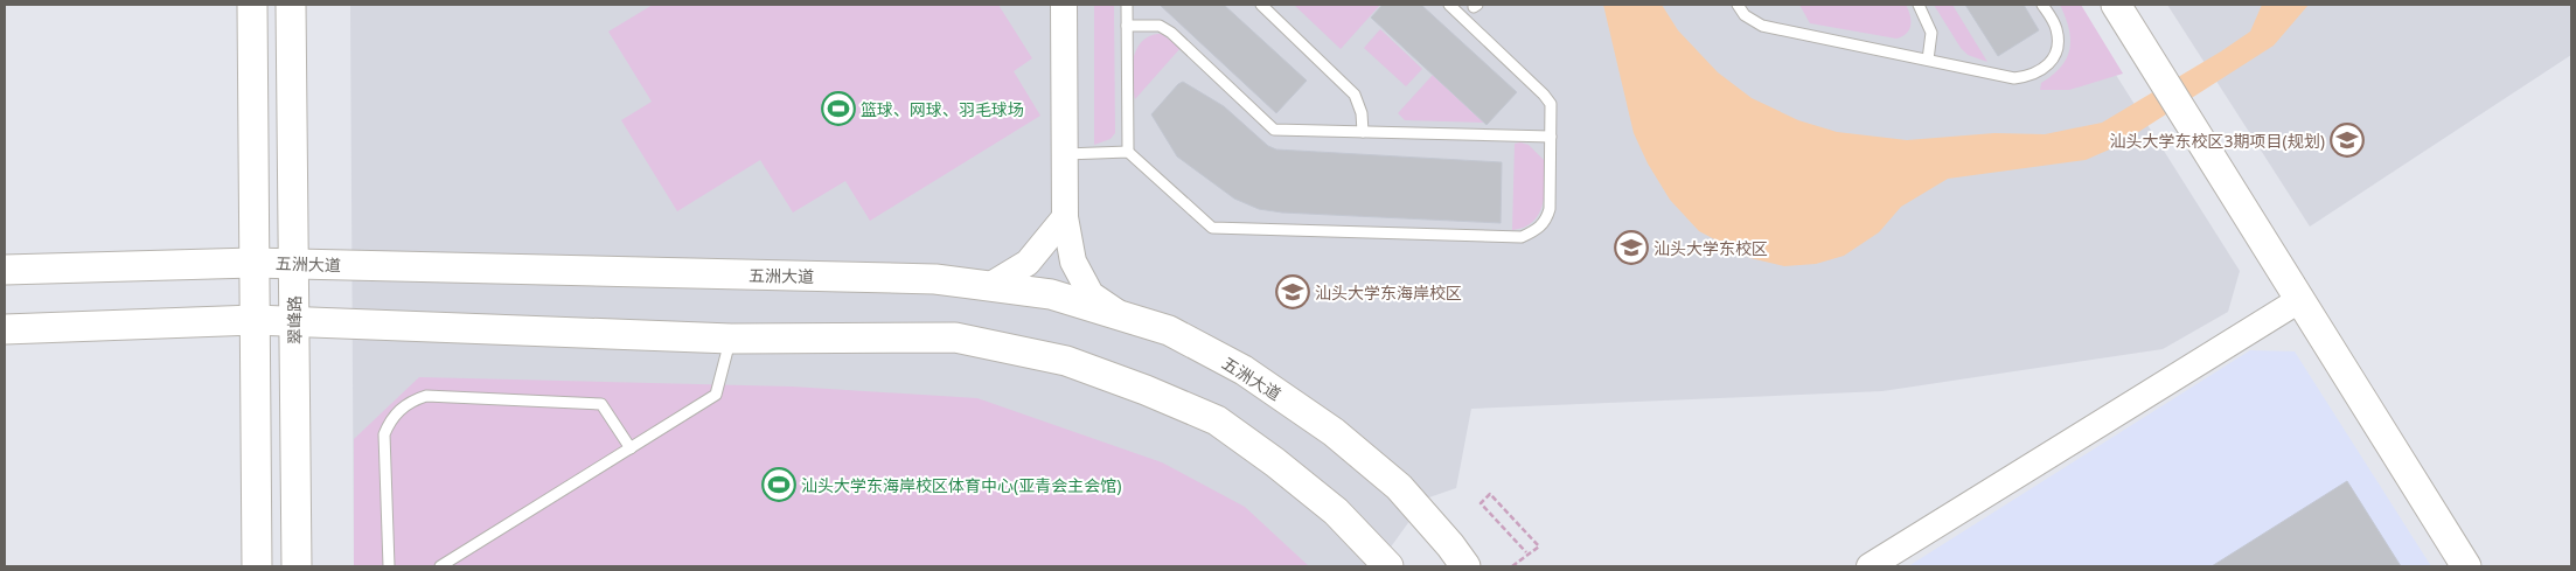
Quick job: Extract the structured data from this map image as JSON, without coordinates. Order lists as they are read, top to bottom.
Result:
{
  "streets": {
    "main road": ["五洲大道", "翠峰路"]
  },
  "crossings": [
    ["五洲大道", "翠峰路"]
  ],
  "places": {
    "sports": ["篮球、网球、羽毛球场", "汕头大学东海岸校区体育中心(亚青会主会馆)"],
    "school or university": ["汕头大学东校区3期项目(规划)", "汕头大学东校区", "汕头大学东海岸校区"]
  }
}
